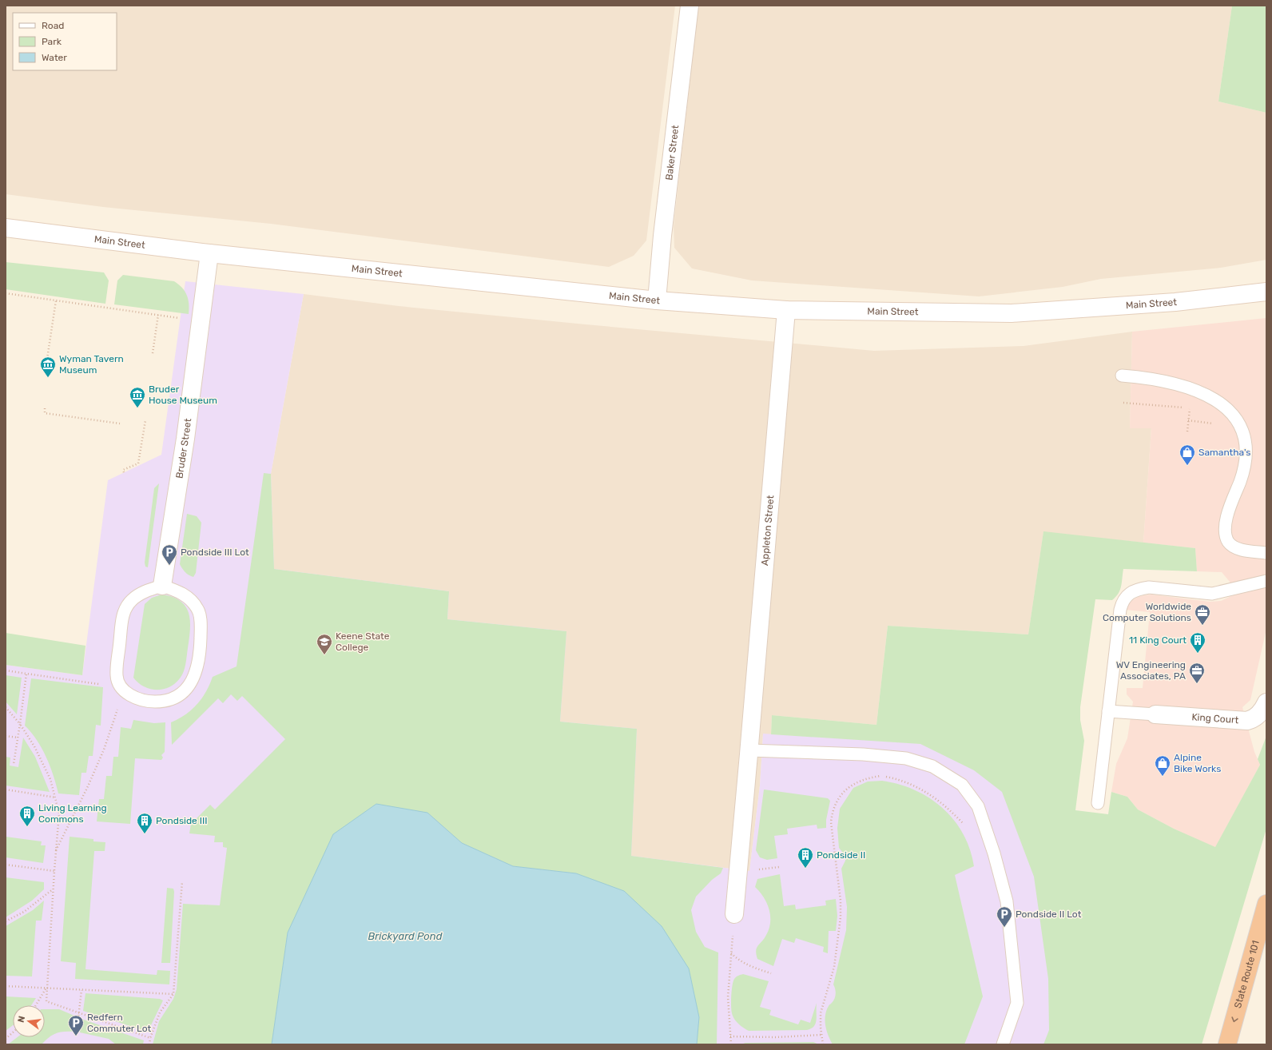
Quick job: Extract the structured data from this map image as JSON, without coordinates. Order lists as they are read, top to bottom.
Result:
{
  "streets": {
    "highway": ["State Route 101"],
    "street": [
      "Baker Street",
      "Main Street",
      "Bruder Street",
      "Appleton Street",
      "King Court"
    ]
  },
  "crossings": [
    ["Baker Street", "Main Street"],
    ["Main Street", "Bruder Street"],
    ["Main Street", "Appleton Street"]
  ],
  "one_way": ["State Route 101"],
  "water": ["Brickyard Pond"],
  "places": {
    "museum": ["Wyman Tavern Museum", "Bruder House Museum"],
    "shop": ["Samantha's", "Alpine Bike Works"],
    "parking": ["Pondside III Lot", "Pondside II Lot", "Redfern Commuter Lot"],
    "office": ["Worldwide Computer Solutions", "WV Engineering Associates, PA"],
    "building": [
      "11 King Court",
      "Living Learning Commons",
      "Pondside III",
      "Pondside II"
    ],
    "school or university": ["Keene State College"]
  },
  "legend": ["Road", "Park", "Water"],
  "north": "left"
}
